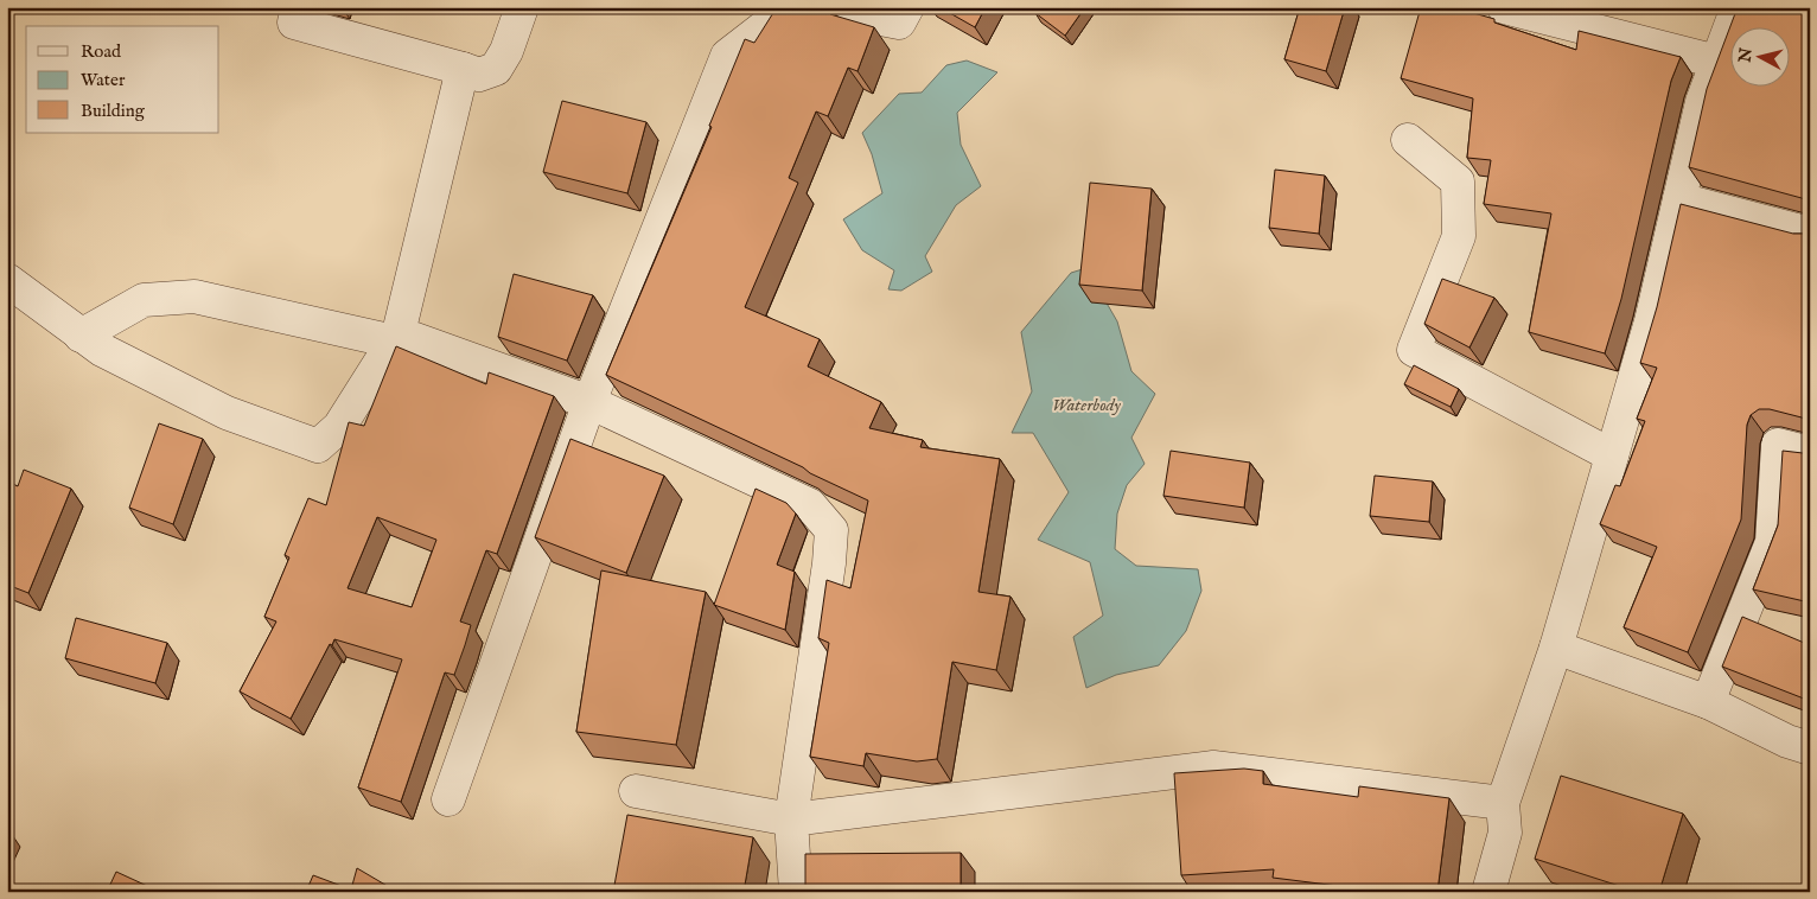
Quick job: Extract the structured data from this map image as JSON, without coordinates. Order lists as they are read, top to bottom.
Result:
{
  "water": ["Waterbody"],
  "legend": ["Road", "Water", "Building"],
  "north": "left"
}
